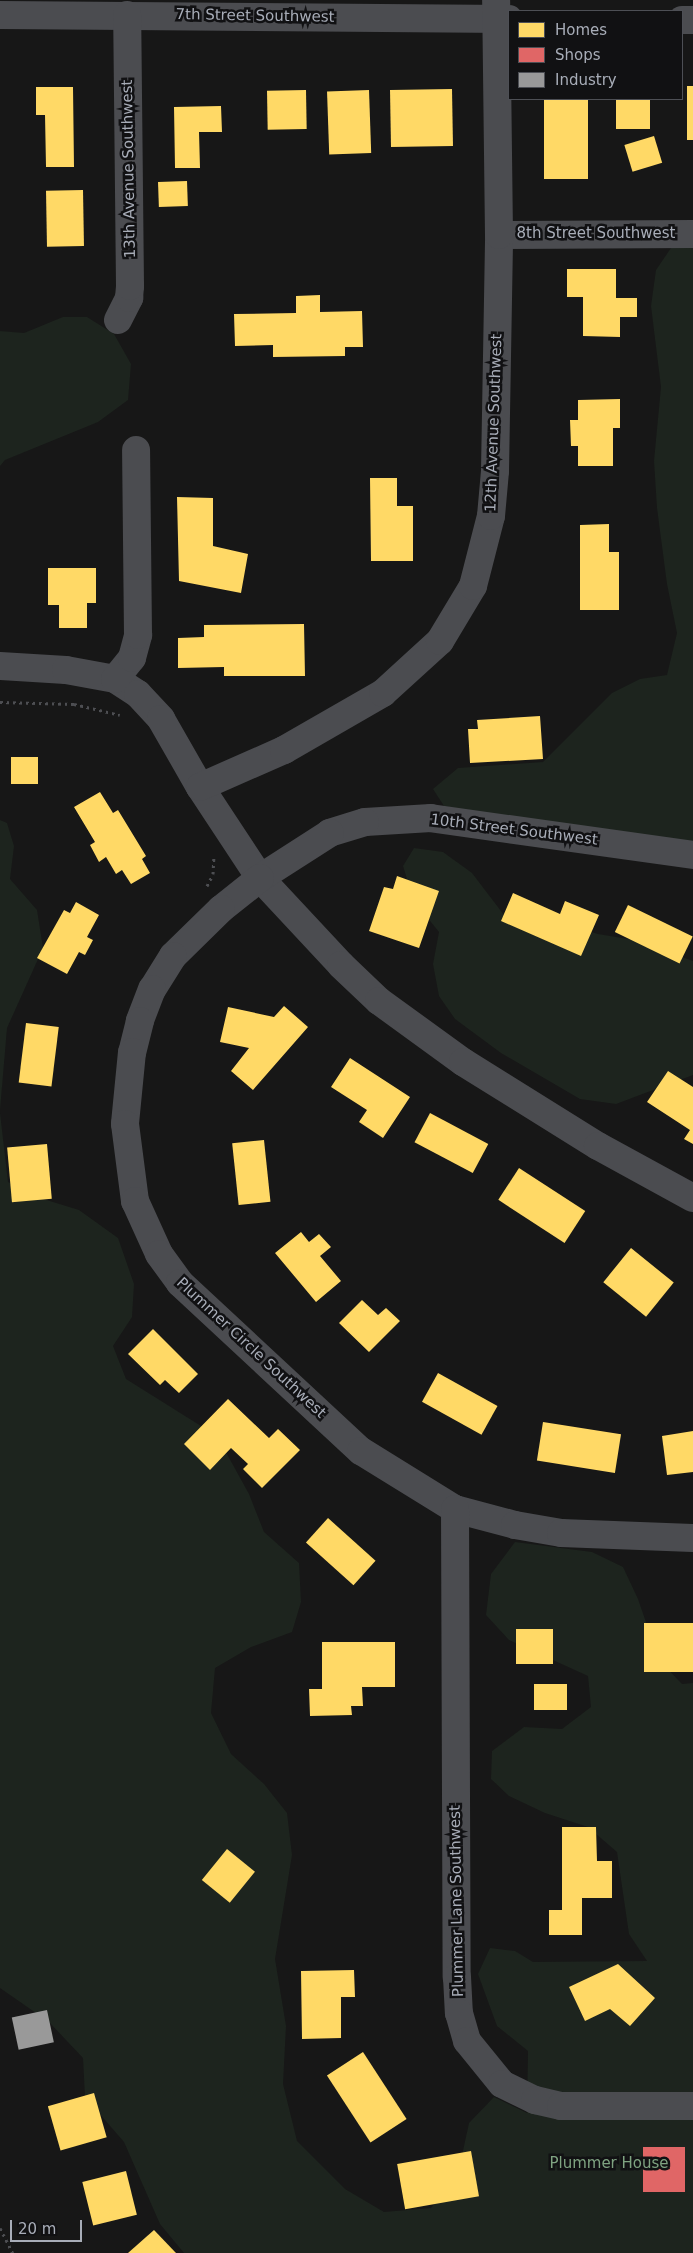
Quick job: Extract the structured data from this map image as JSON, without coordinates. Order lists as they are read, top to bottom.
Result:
{
  "streets": {
    "street": [
      "7th Street Southwest",
      "13th Avenue Southwest",
      "8th Street Southwest",
      "12th Avenue Southwest",
      "10th Street Southwest",
      "Plummer Circle Southwest",
      "Plummer Lane Southwest"
    ]
  },
  "crossings": [
    ["7th Street Southwest", "13th Avenue Southwest"],
    ["7th Street Southwest", "12th Avenue Southwest"],
    ["8th Street Southwest", "12th Avenue Southwest"],
    ["10th Street Southwest", "Plummer Circle Southwest"],
    ["Plummer Circle Southwest", "Plummer Lane Southwest"]
  ],
  "parks": ["Plummer House"],
  "legend": ["Homes", "Shops", "Industry"],
  "scale_bar": "20 m"
}
